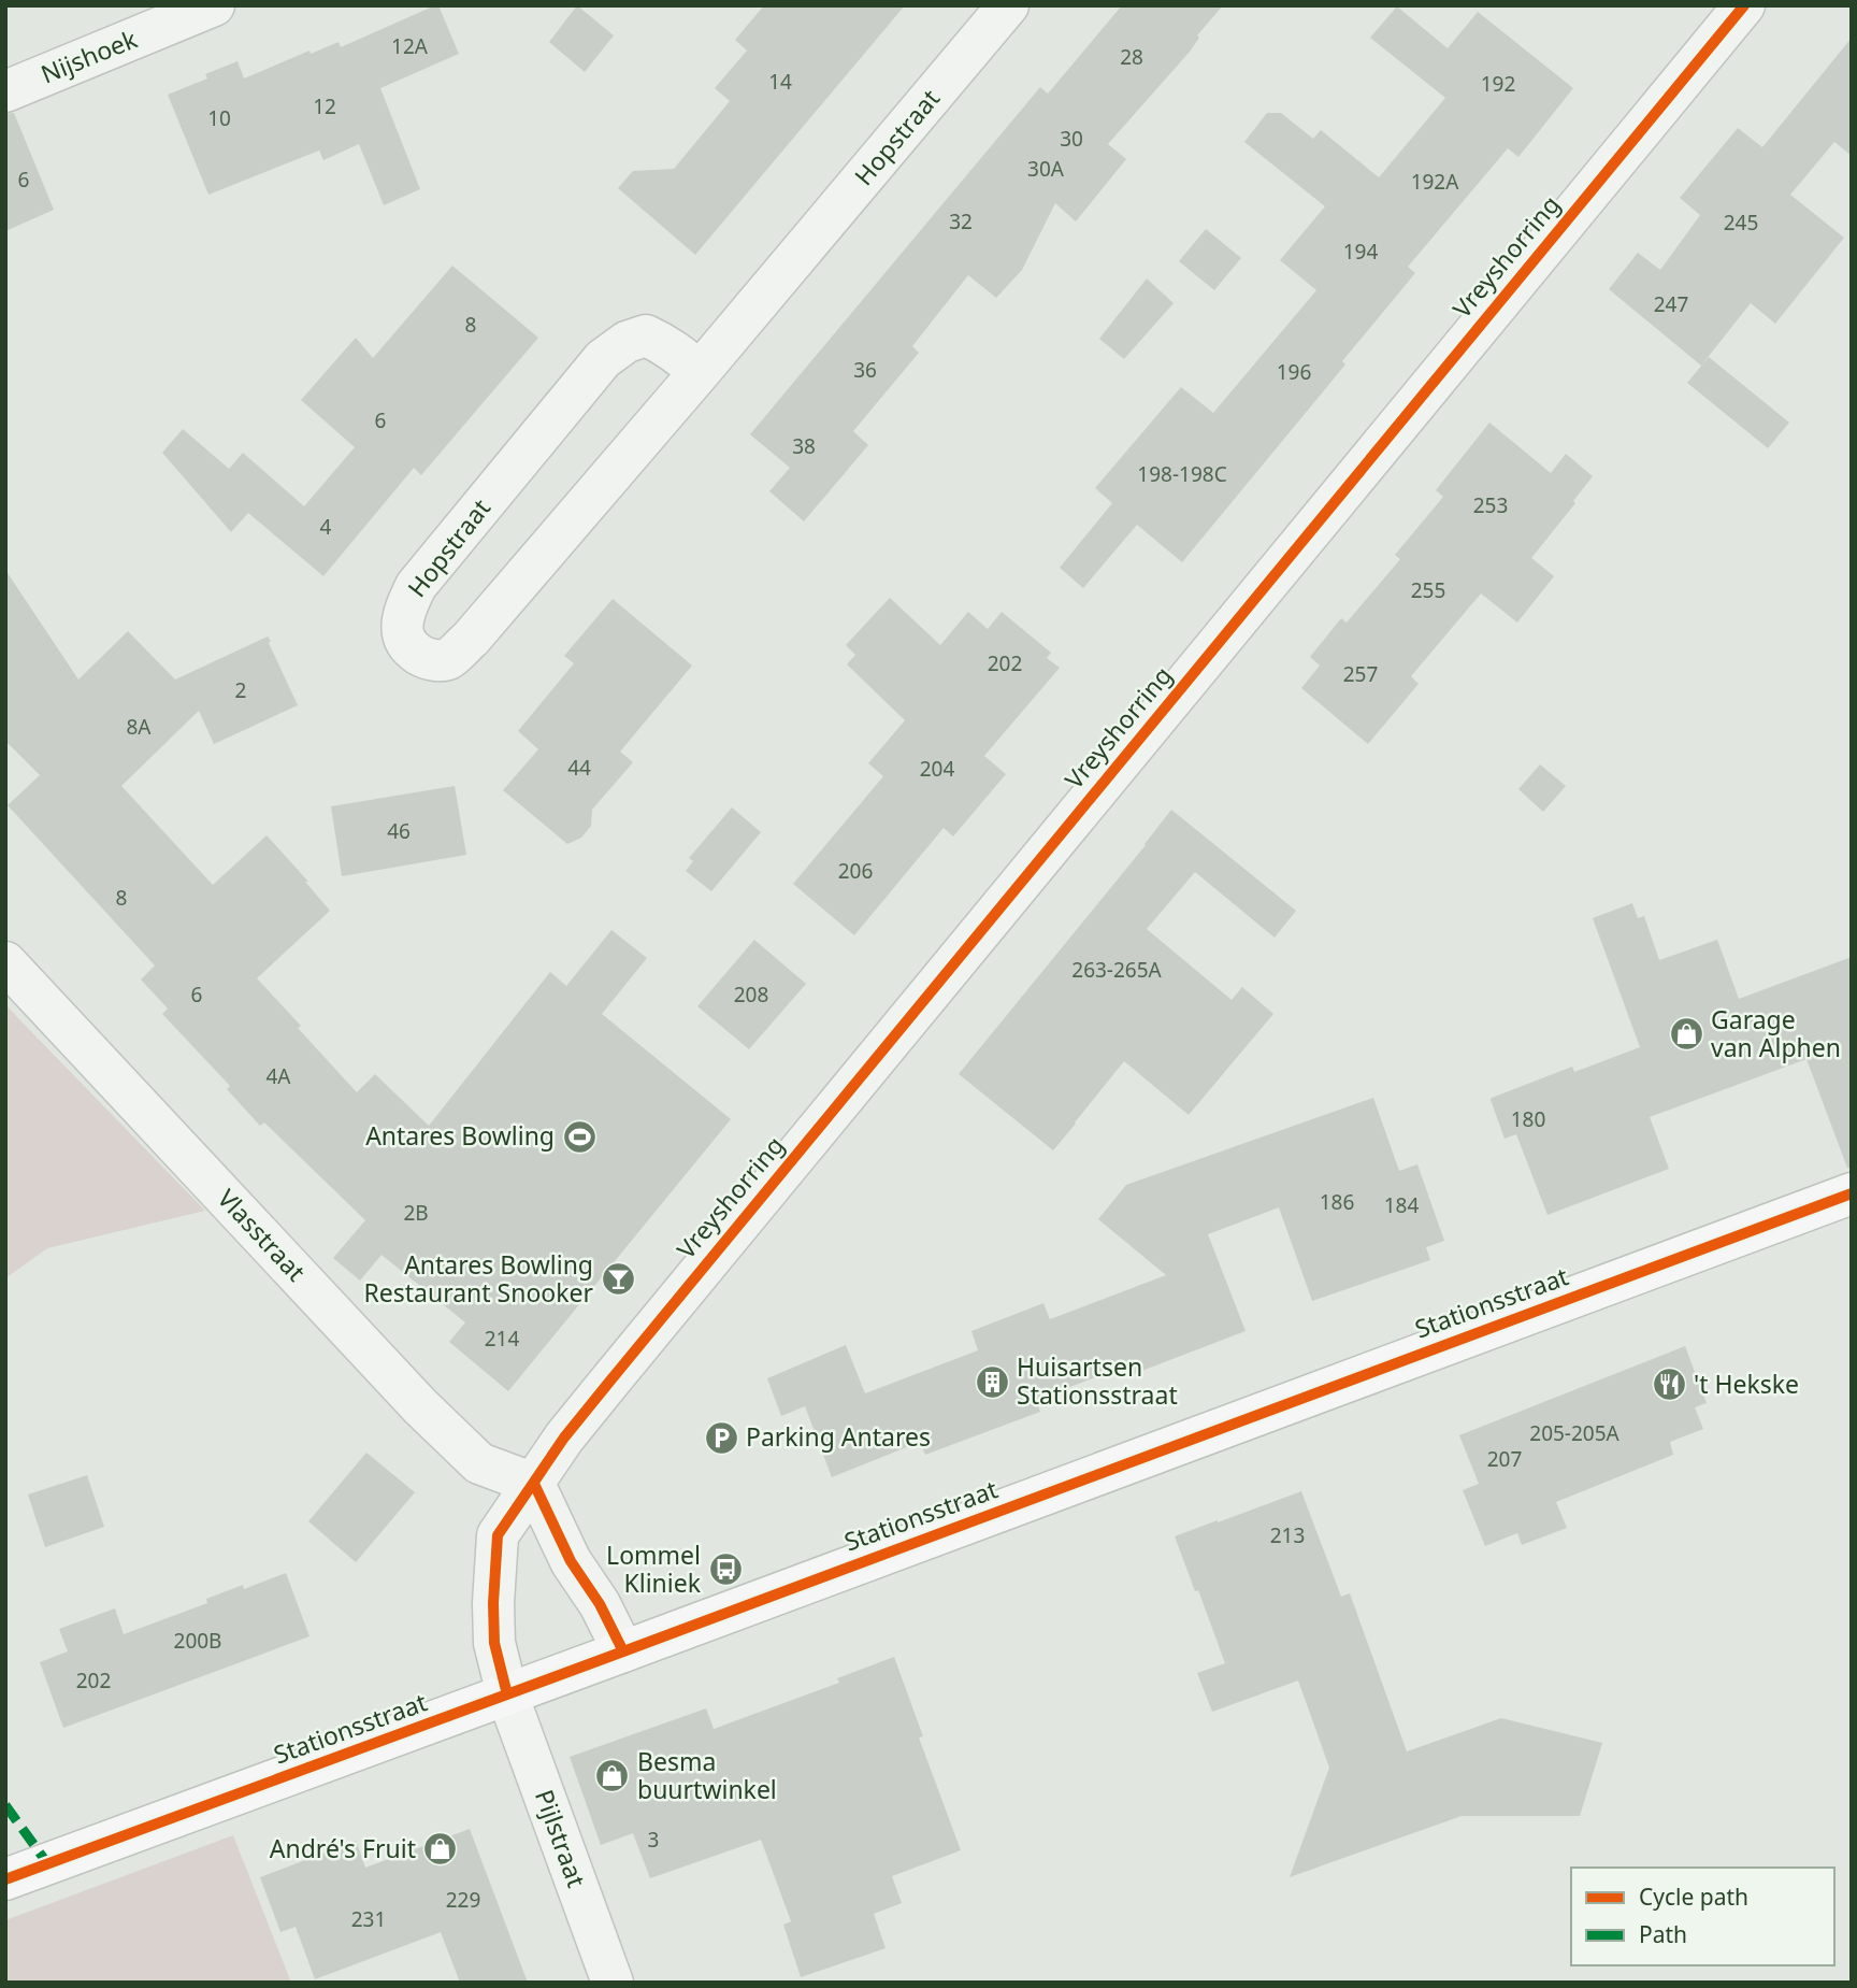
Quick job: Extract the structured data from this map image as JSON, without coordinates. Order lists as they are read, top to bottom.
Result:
{
  "streets": {
    "main road": ["Stationsstraat"],
    "street": [
      "Nijshoek",
      "Hopstraat",
      "Vreyshorring",
      "Vlasstraat",
      "Pijlstraat"
    ]
  },
  "crossings": [
    ["Vreyshorring", "Vlasstraat"],
    ["Vreyshorring", "Stationsstraat"],
    ["Vreyshorring", "Pijlstraat"],
    ["Stationsstraat", "Pijlstraat"]
  ],
  "places": {
    "shop": ["Garage van Alphen", "Besma buurtwinkel", "André's Fruit"],
    "sports": ["Antares Bowling"],
    "bar": ["Antares Bowling Restaurant Snooker"],
    "building": ["Huisartsen Stationsstraat"],
    "restaurant": ["'t Hekske"],
    "parking": ["Parking Antares"],
    "bus stop": ["Lommel Kliniek"]
  },
  "house_numbers": [
    "12A",
    "28",
    "14",
    "192",
    "12",
    "10",
    "30",
    "30A",
    "6",
    "192A",
    "32",
    "245",
    "194",
    "247",
    "8",
    "36",
    "196",
    "6",
    "38",
    "198-198C",
    "253",
    "4",
    "255",
    "202",
    "257",
    "2",
    "8A",
    "44",
    "204",
    "46",
    "206",
    "8",
    "263-265A",
    "6",
    "208",
    "4A",
    "180",
    "186",
    "184",
    "2B",
    "214",
    "205-205A",
    "207",
    "213",
    "200B",
    "202",
    "3",
    "229",
    "231"
  ],
  "legend": ["Cycle path", "Path"]
}
